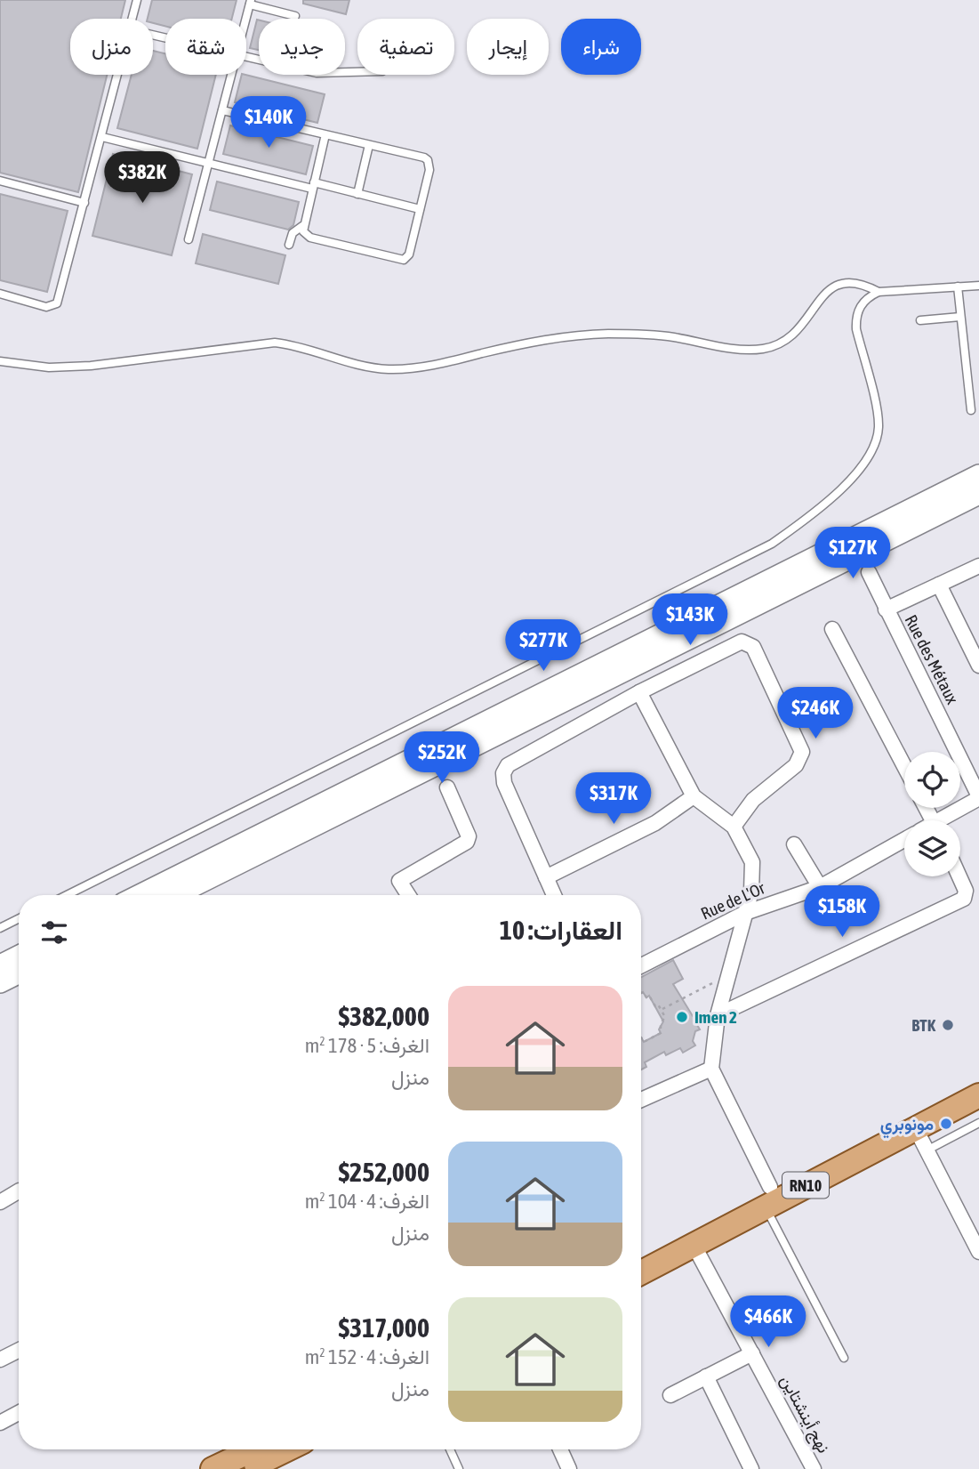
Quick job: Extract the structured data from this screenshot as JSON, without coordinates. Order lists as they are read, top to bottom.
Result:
{
  "streets": {
    "main road": ["RN10"],
    "street": ["Rue des Métaux", "Rue de L'Or", "نهج أينشتاين"]
  },
  "crossings": [
    ["RN10", "نهج أينشتاين"]
  ],
  "places": ["Imen 2", "BTK", "مونوبري"],
  "page": {
    "chip": [
      "شراء",
      "إيجار",
      "تصفية",
      "جديد",
      "شقة",
      "منزل"
    ],
    "price": [
      "$140K",
      "$382K",
      "$127K",
      "$143K",
      "$277K",
      "$246K",
      "$252K",
      "$317K",
      "$158K",
      "$466K"
    ],
    "heading": "العقارات: 10",
    "list": [
      {
        "name": "$382,000",
        "note": "الغرف: 5 · 178 m² · منزل"
      },
      {
        "name": "$252,000",
        "note": "الغرف: 4 · 104 m² · منزل"
      },
      {
        "name": "$317,000",
        "note": "الغرف: 4 · 152 m² · منزل"
      }
    ]
  }
}
